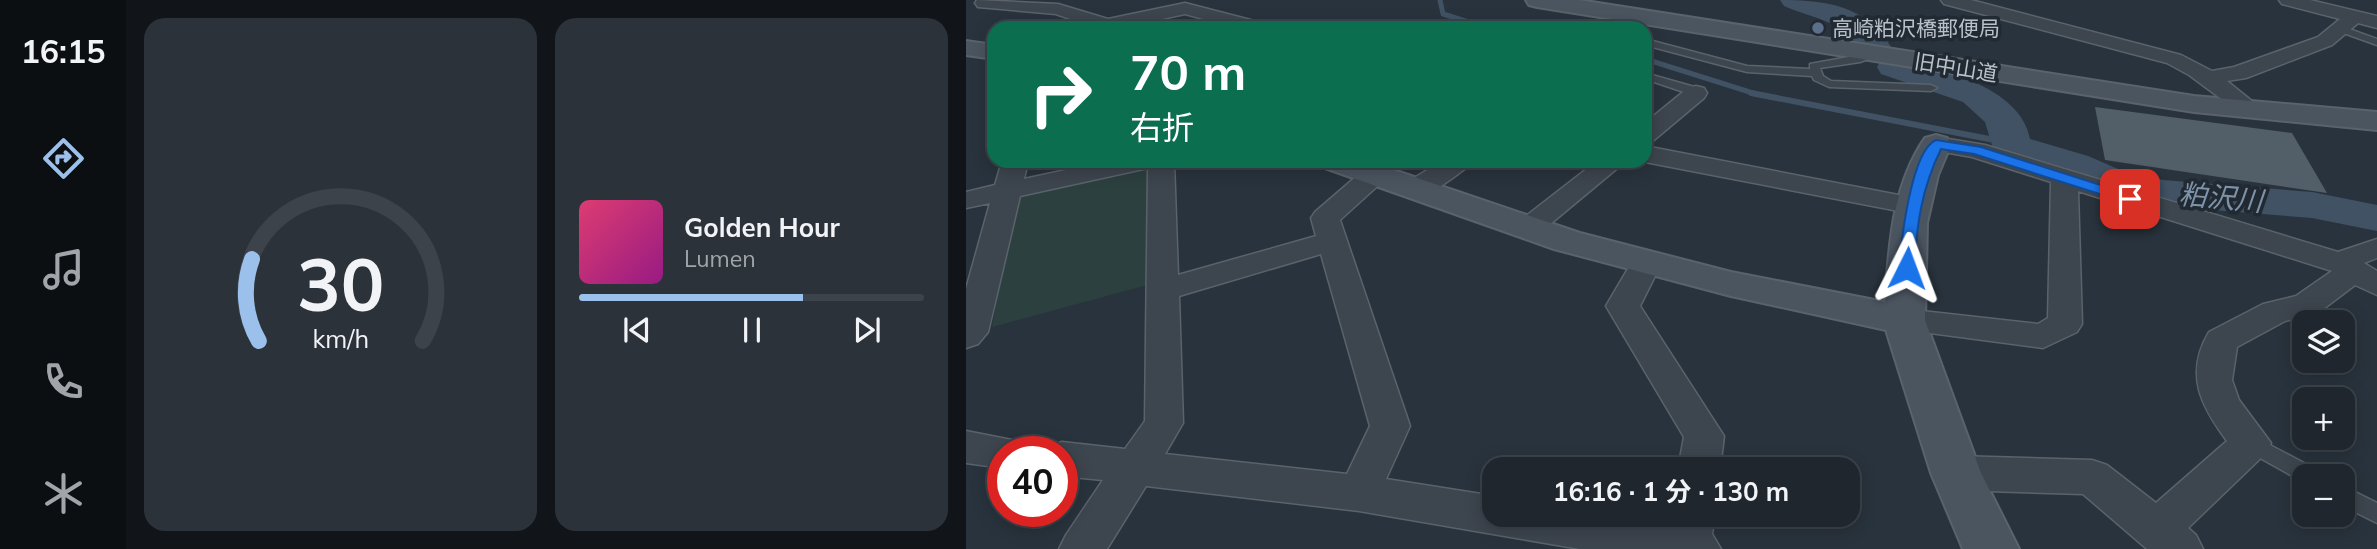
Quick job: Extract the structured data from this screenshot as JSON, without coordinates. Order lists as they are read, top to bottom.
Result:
{
  "streets": {
    "street": ["旧中山道"]
  },
  "water": ["粕沢川"],
  "places": ["高崎粕沢橋郵便局"],
  "page": {
    "tabs": "16:15",
    "turn": ["70 m", "右折"],
    "song": ["Golden Hour", "Lumen"],
    "map_buttons": ["+", "−"],
    "limit": "40",
    "trip": "16:16 · 1 分 · 130 m",
    "gauge": ["30", "km/h"]
  }
}
